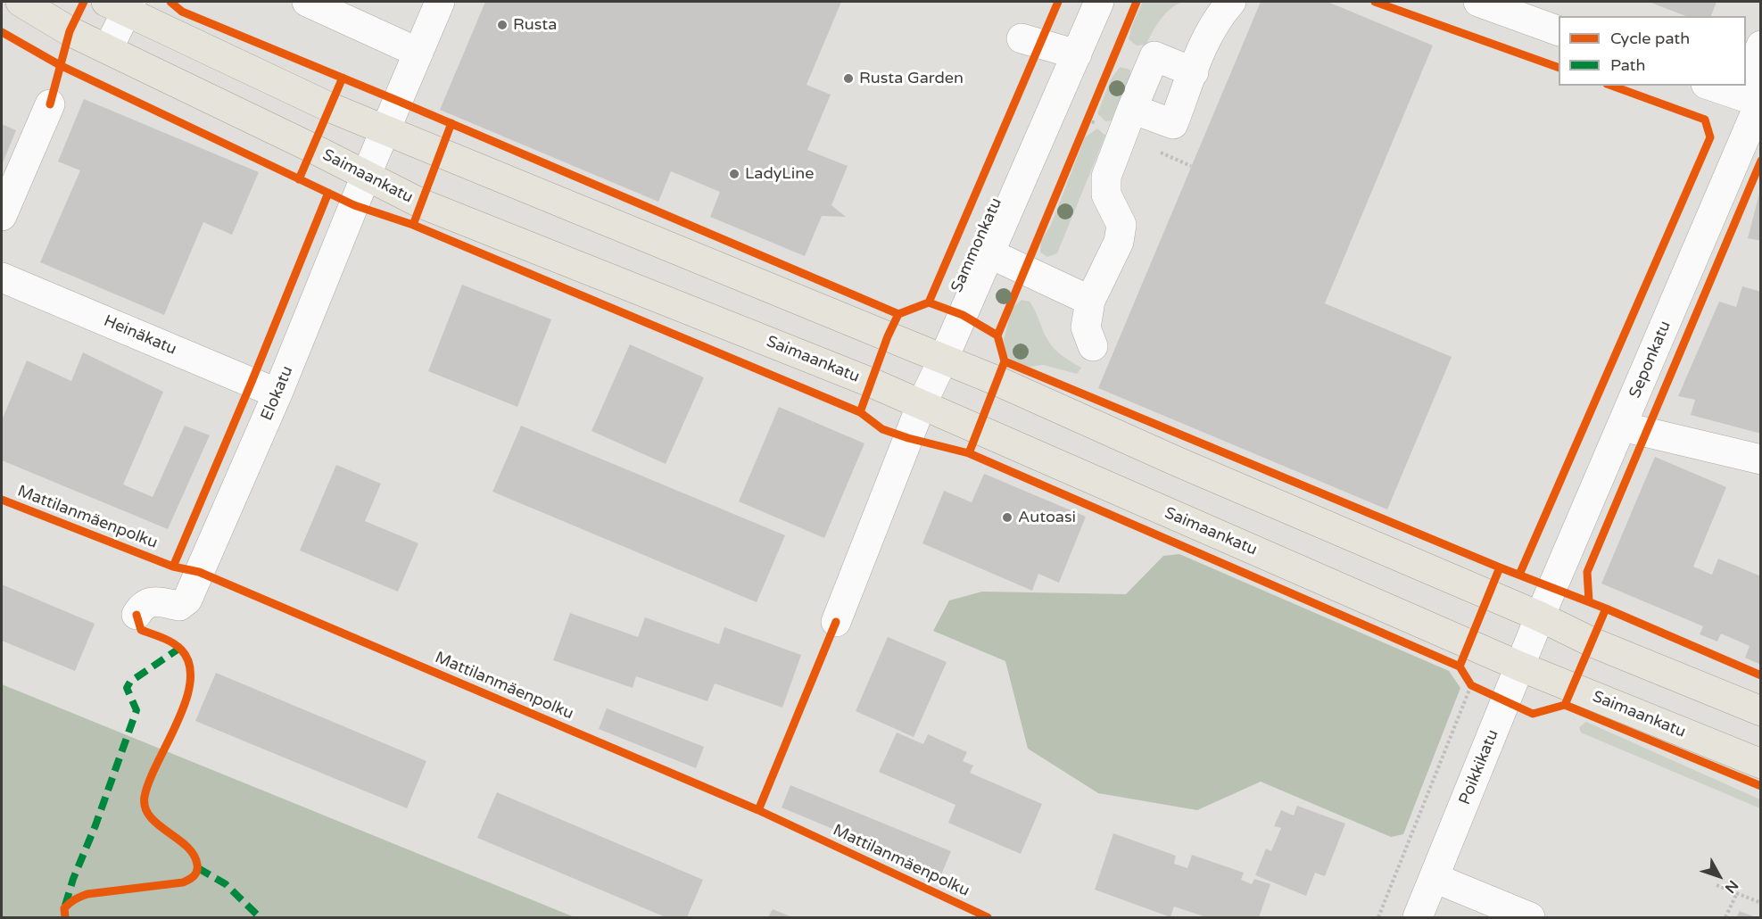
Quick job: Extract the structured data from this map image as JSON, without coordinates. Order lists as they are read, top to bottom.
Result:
{
  "streets": {
    "main road": ["Saimaankatu"],
    "street": [
      "Sammonkatu",
      "Heinäkatu",
      "Seponkatu",
      "Elokatu",
      "Poikkikatu"
    ],
    "cycle path": ["Mattilanmäenpolku"]
  },
  "crossings": [
    ["Saimaankatu", "Sammonkatu"],
    ["Saimaankatu", "Elokatu"],
    ["Saimaankatu", "Poikkikatu"],
    ["Heinäkatu", "Elokatu"],
    ["Seponkatu", "Poikkikatu"]
  ],
  "places": [
    "Rusta",
    "Rusta Garden",
    "LadyLine",
    "Autoasi"
  ],
  "legend": ["Cycle path", "Path"],
  "north": "bottom right"
}
